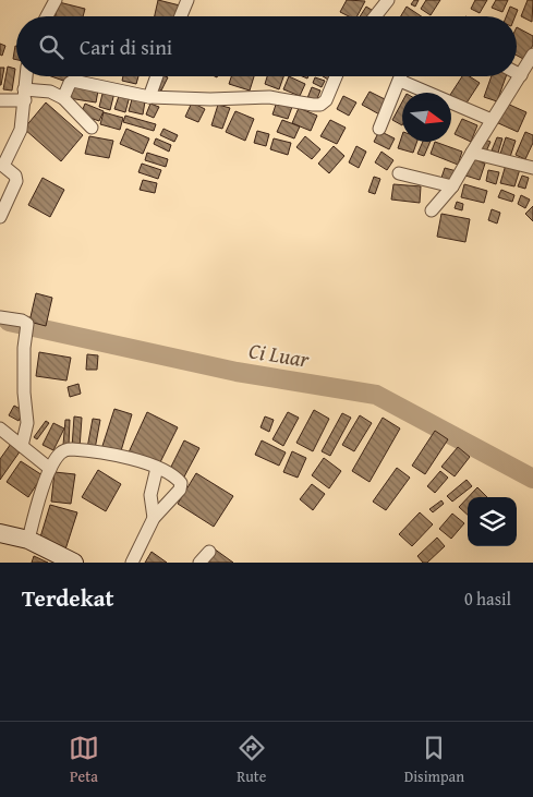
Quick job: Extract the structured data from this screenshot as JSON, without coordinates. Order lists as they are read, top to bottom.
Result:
{
  "water": ["Ci Luar"],
  "north": "right",
  "page": {
    "search": "Cari di sini",
    "heading": ["Terdekat", "0 hasil"],
    "nav": ["Peta", "Rute", "Disimpan"]
  }
}
